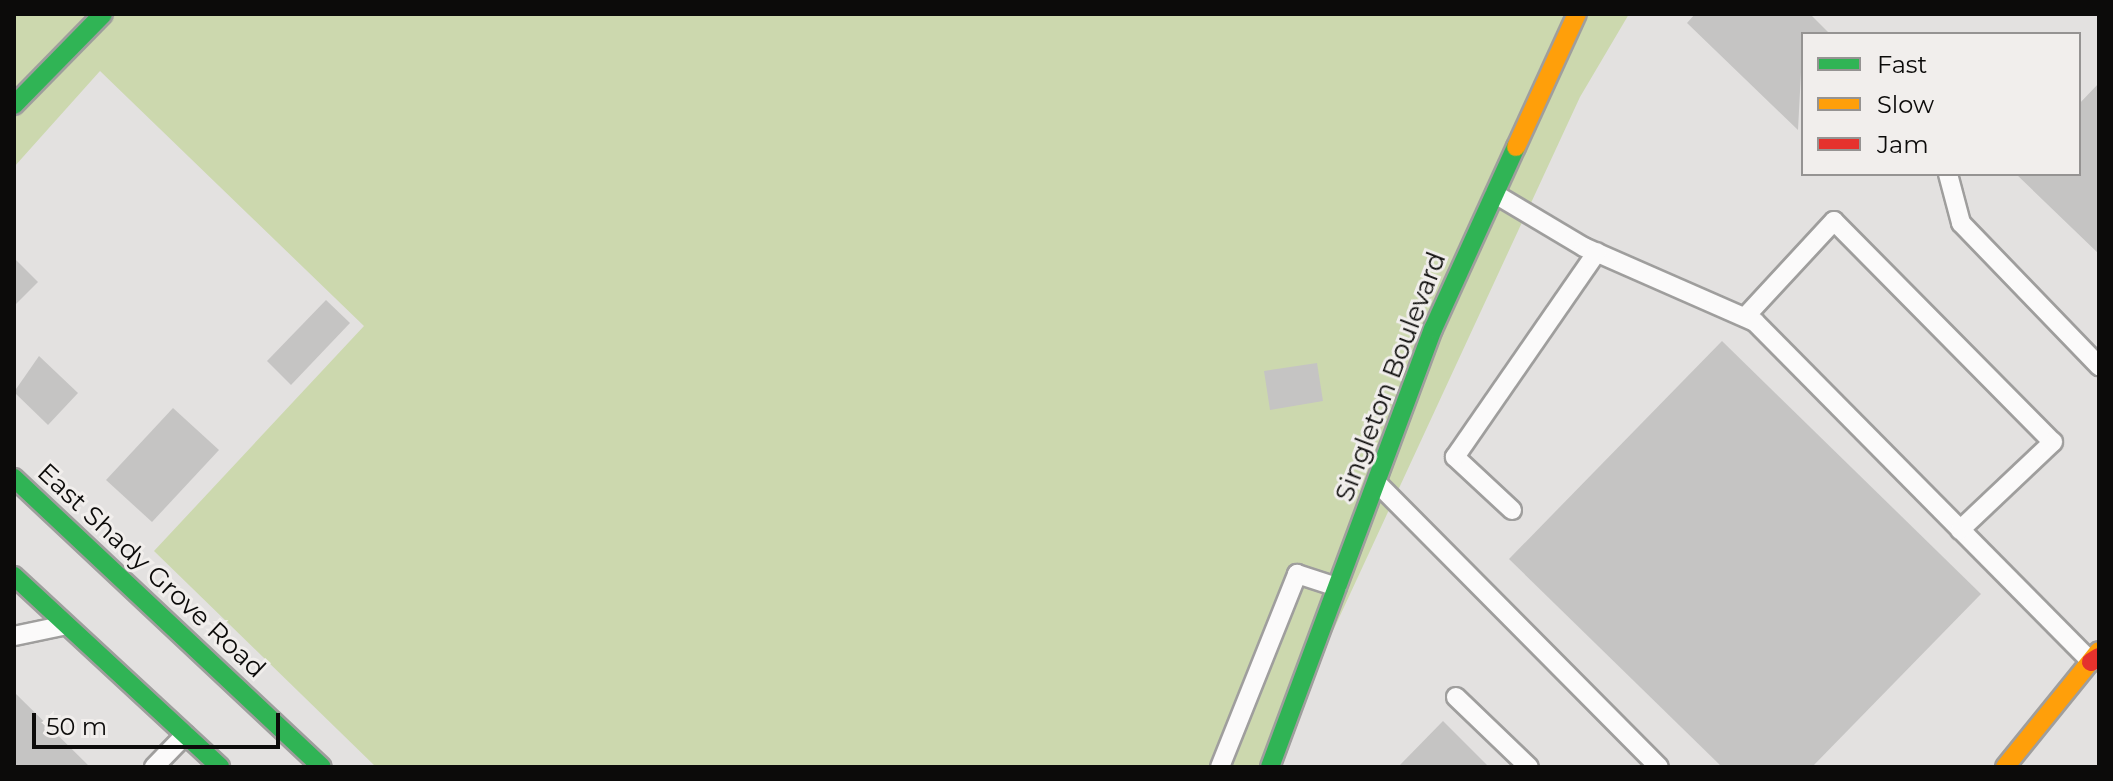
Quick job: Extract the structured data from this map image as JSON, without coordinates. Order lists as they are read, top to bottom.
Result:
{
  "streets": {
    "street": ["Singleton Boulevard", "East Shady Grove Road"]
  },
  "legend": ["Fast", "Slow", "Jam"],
  "scale_bar": "50 m"
}
